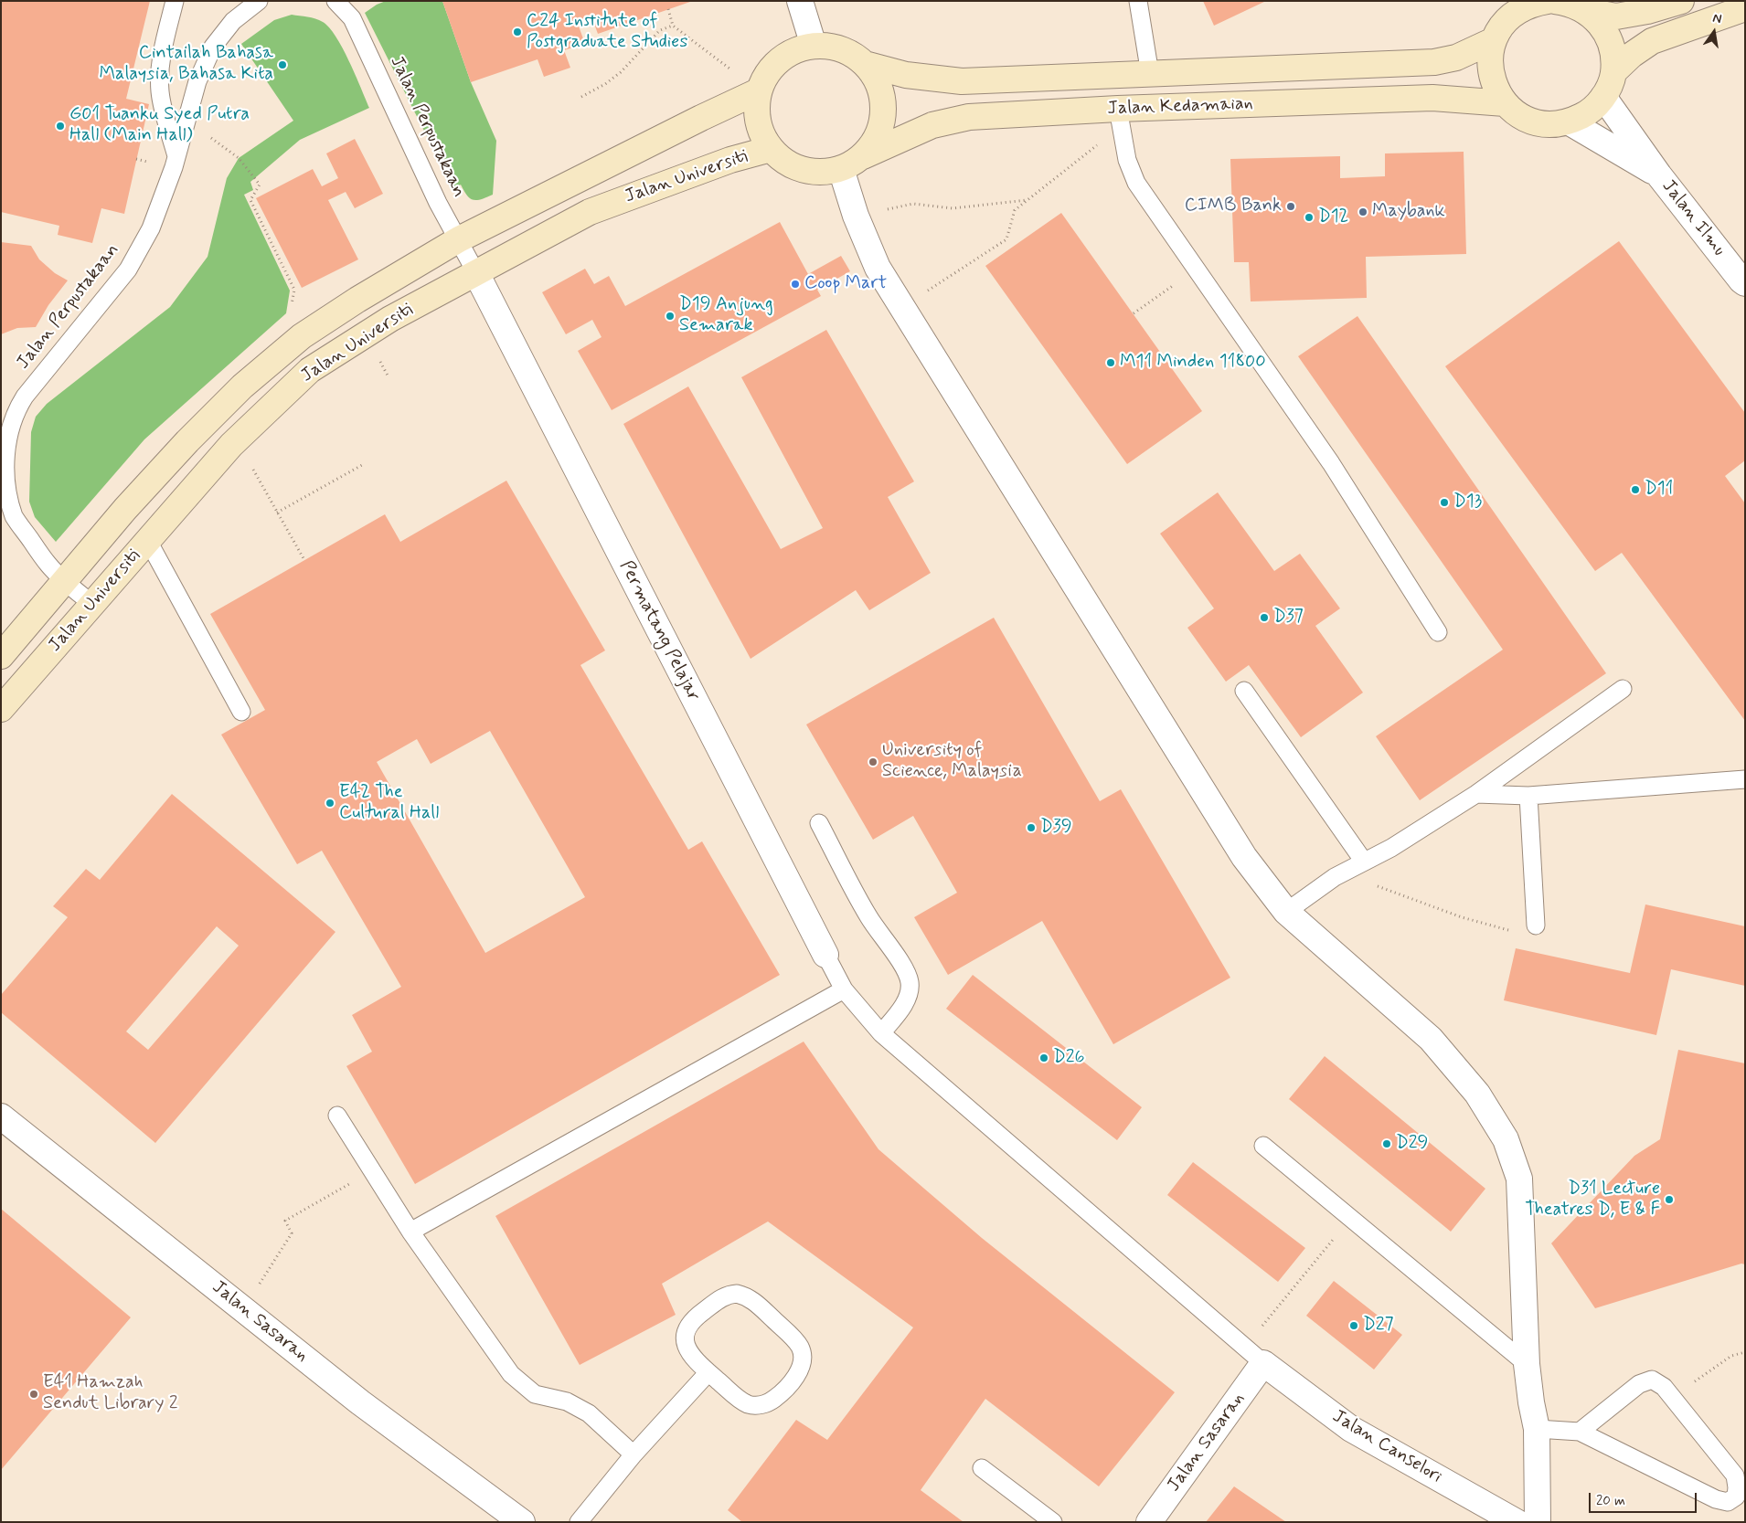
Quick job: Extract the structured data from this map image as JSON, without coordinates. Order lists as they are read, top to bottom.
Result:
{
  "streets": {
    "street": [
      "Jalan Kedamaian",
      "Jalan Universiti",
      "Jalan Ilmu",
      "Permatang Pelajar",
      "Jalan Sasaran",
      "Jalan Canselori"
    ],
    "lane": ["Jalan Perpustakaan"]
  },
  "crossings": [
    ["Jalan Kedamaian", "Jalan Universiti"],
    ["Jalan Kedamaian", "Jalan Ilmu"],
    ["Jalan Perpustakaan", "Jalan Universiti"],
    ["Jalan Perpustakaan", "Permatang Pelajar"],
    ["Jalan Universiti", "Permatang Pelajar"],
    ["Permatang Pelajar", "Jalan Sasaran"],
    ["Permatang Pelajar", "Jalan Canselori"],
    ["Jalan Sasaran", "Jalan Canselori"]
  ],
  "places": [
    "C24 Institute of Postgraduate Studies",
    "Cintailah Bahasa Malaysia, Bahasa Kita",
    "G01 Tuanku Syed Putra Hall (Main Hall)",
    "CIMB Bank",
    "Maybank",
    "D12",
    "Coop Mart",
    "D19 Anjung Semarak",
    "M11 Minden 11800",
    "D11",
    "D13",
    "D37",
    "University of Science, Malaysia",
    "E42 The Cultural Hall",
    "D39",
    "D26",
    "D29",
    "D31 Lecture Theatres D, E & F",
    "D27",
    "E41 Hamzah Sendut Library 2"
  ],
  "scale_bar": "20 m",
  "north": "top"
}
